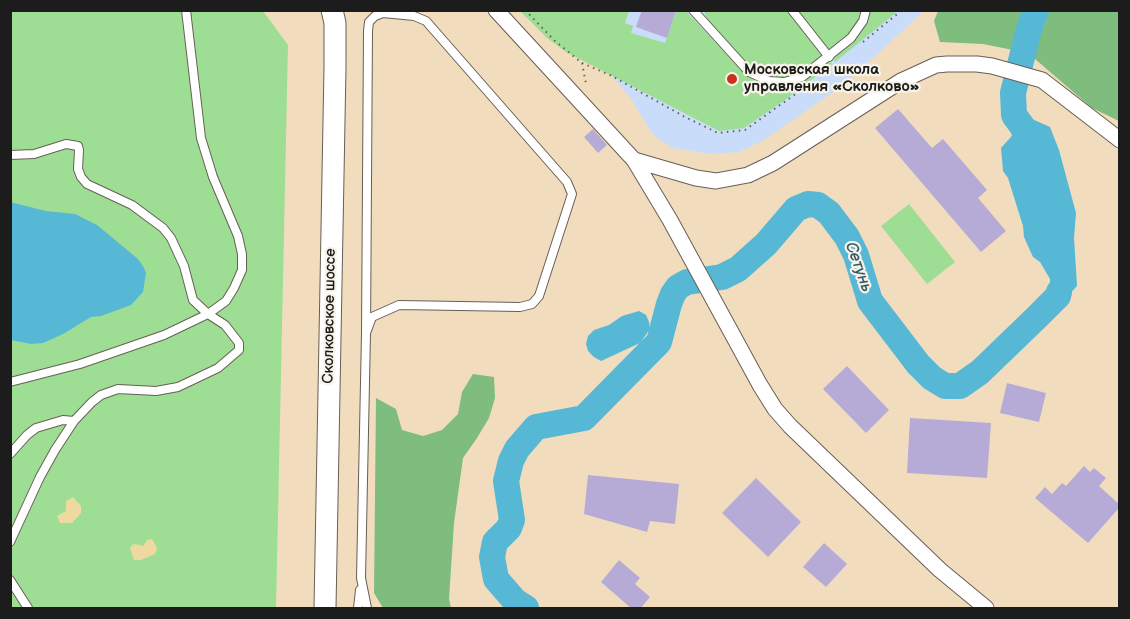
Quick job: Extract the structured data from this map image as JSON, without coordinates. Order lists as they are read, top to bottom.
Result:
{
  "streets": {
    "street": ["Сколковское шоссе"]
  },
  "water": ["Сетунь"],
  "places": ["Московская школа управления «Сколково»"]
}
